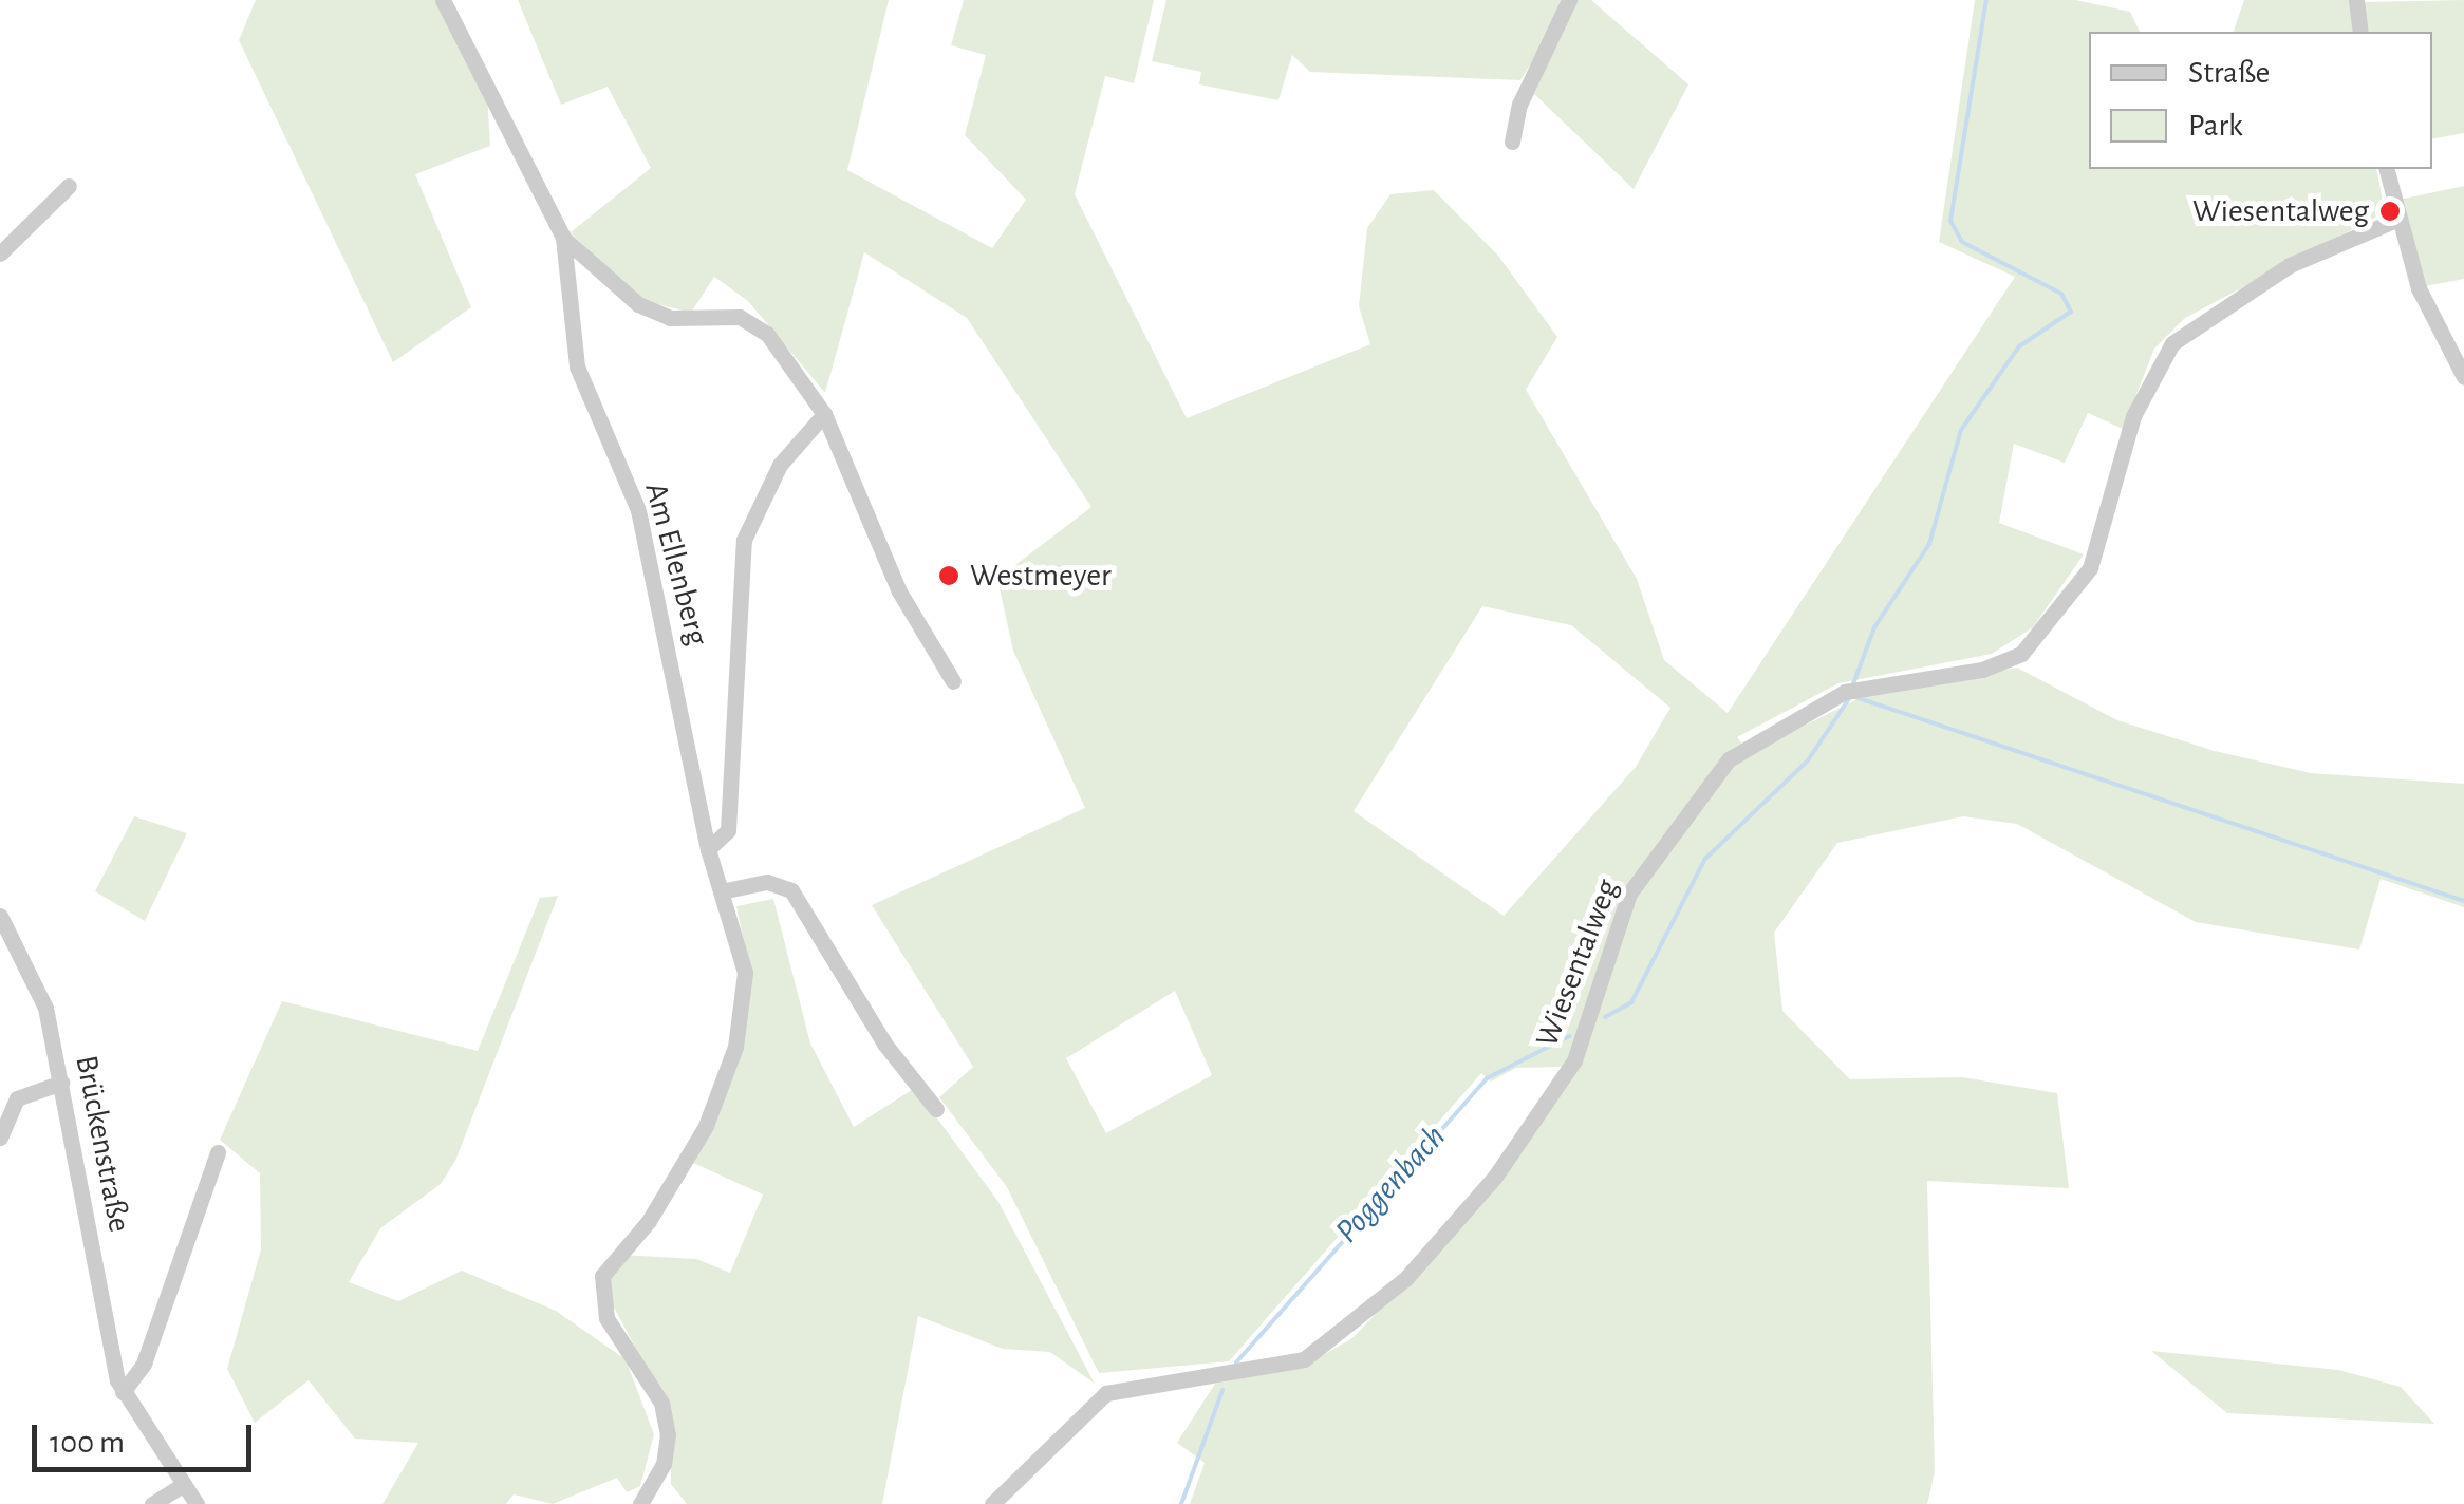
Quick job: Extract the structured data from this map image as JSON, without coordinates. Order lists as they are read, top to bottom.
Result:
{
  "streets": {
    "street": ["Am Ellenberg", "Wiesentalweg", "Brückenstraße"]
  },
  "water": ["Poggenbach"],
  "places": ["Wiesentalweg", "Westmeyer"],
  "legend": ["Straße", "Park"],
  "scale_bar": "100 m"
}
